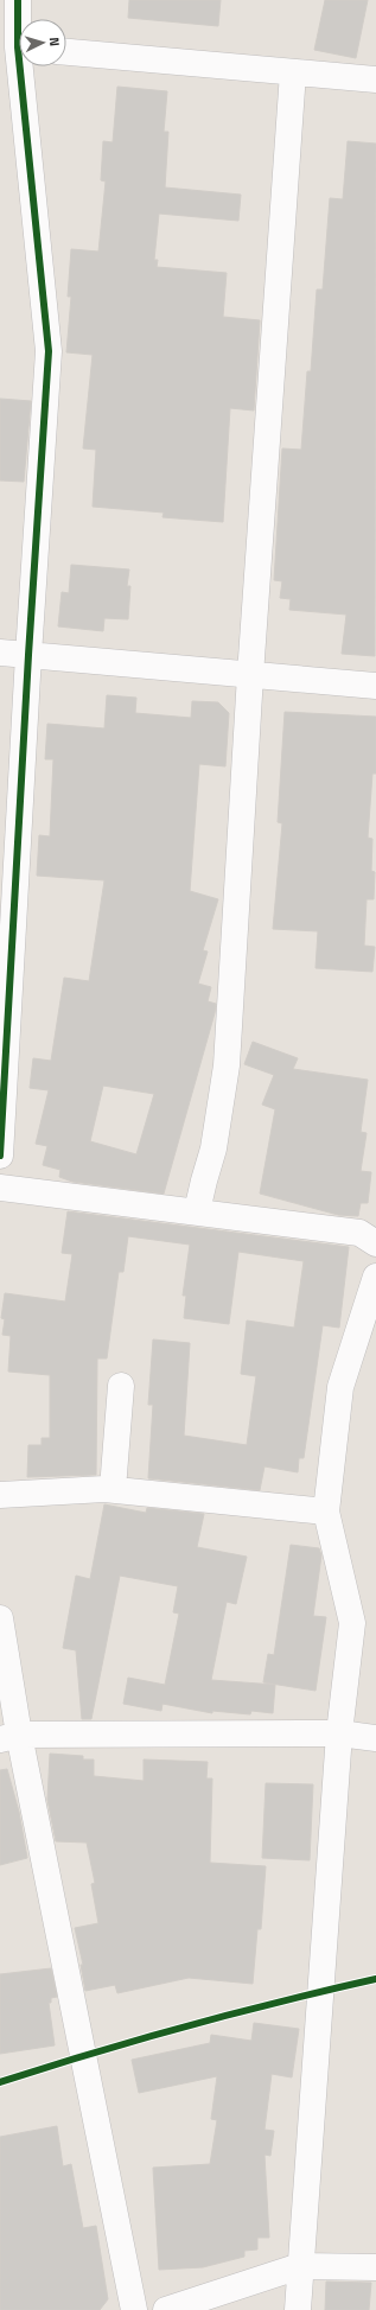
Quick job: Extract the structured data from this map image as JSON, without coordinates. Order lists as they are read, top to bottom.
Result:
{
  "north": "right"
}
